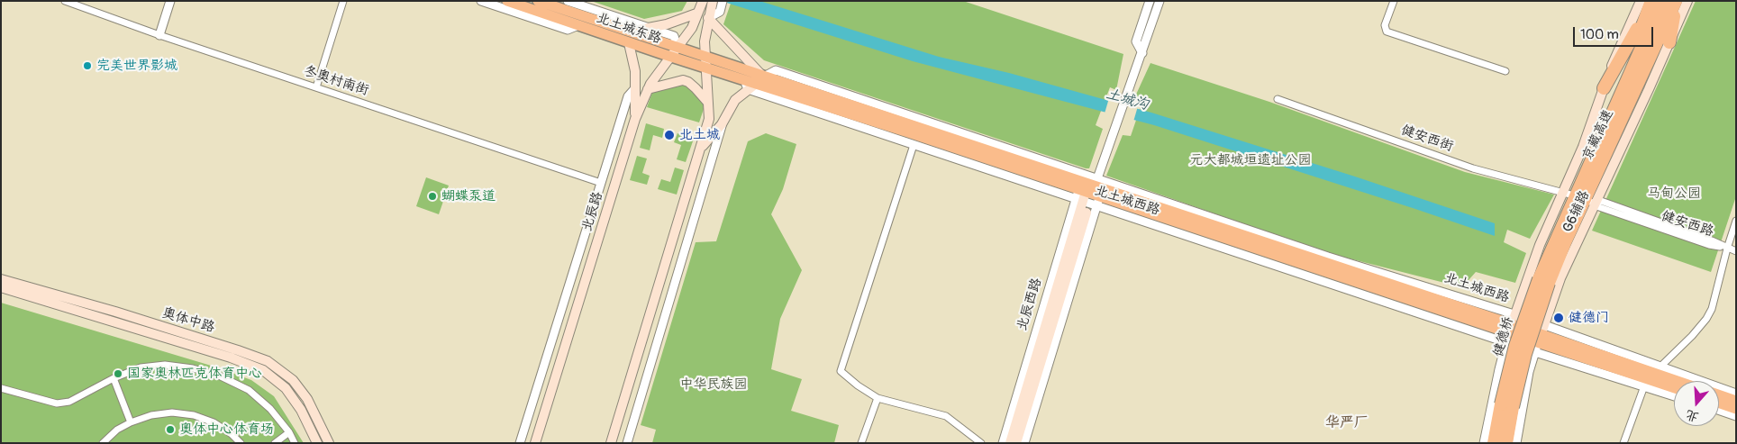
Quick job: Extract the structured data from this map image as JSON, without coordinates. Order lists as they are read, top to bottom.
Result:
{
  "streets": {
    "highway": ["京藏高速", "健德桥"],
    "main road": [
      "北土城东路",
      "北土城西路",
      "北辰路",
      "G6辅路",
      "北辰西路",
      "奥体中路"
    ],
    "street": ["冬奥村南街", "健安西街", "健安西路"]
  },
  "crossings": [
    ["北土城东路", "北土城西路"],
    ["北土城东路", "北辰路"],
    ["冬奥村南街", "北辰路"],
    ["京藏高速", "健德桥"],
    ["健安西街", "G6辅路"],
    ["北土城西路", "G6辅路"],
    ["北土城西路", "北辰西路"],
    ["G6辅路", "健安西路"]
  ],
  "districts": ["华严厂"],
  "water": ["土城沟"],
  "parks": ["元大都城垣遗址公园", "马甸公园", "中华民族园"],
  "places": [
    "完美世界影城",
    "北土城",
    "蝴蝶泵道",
    "健德门",
    "国家奥林匹克体育中心",
    "奥体中心体育场"
  ],
  "scale_bar": "100 m",
  "north": "bottom"
}
